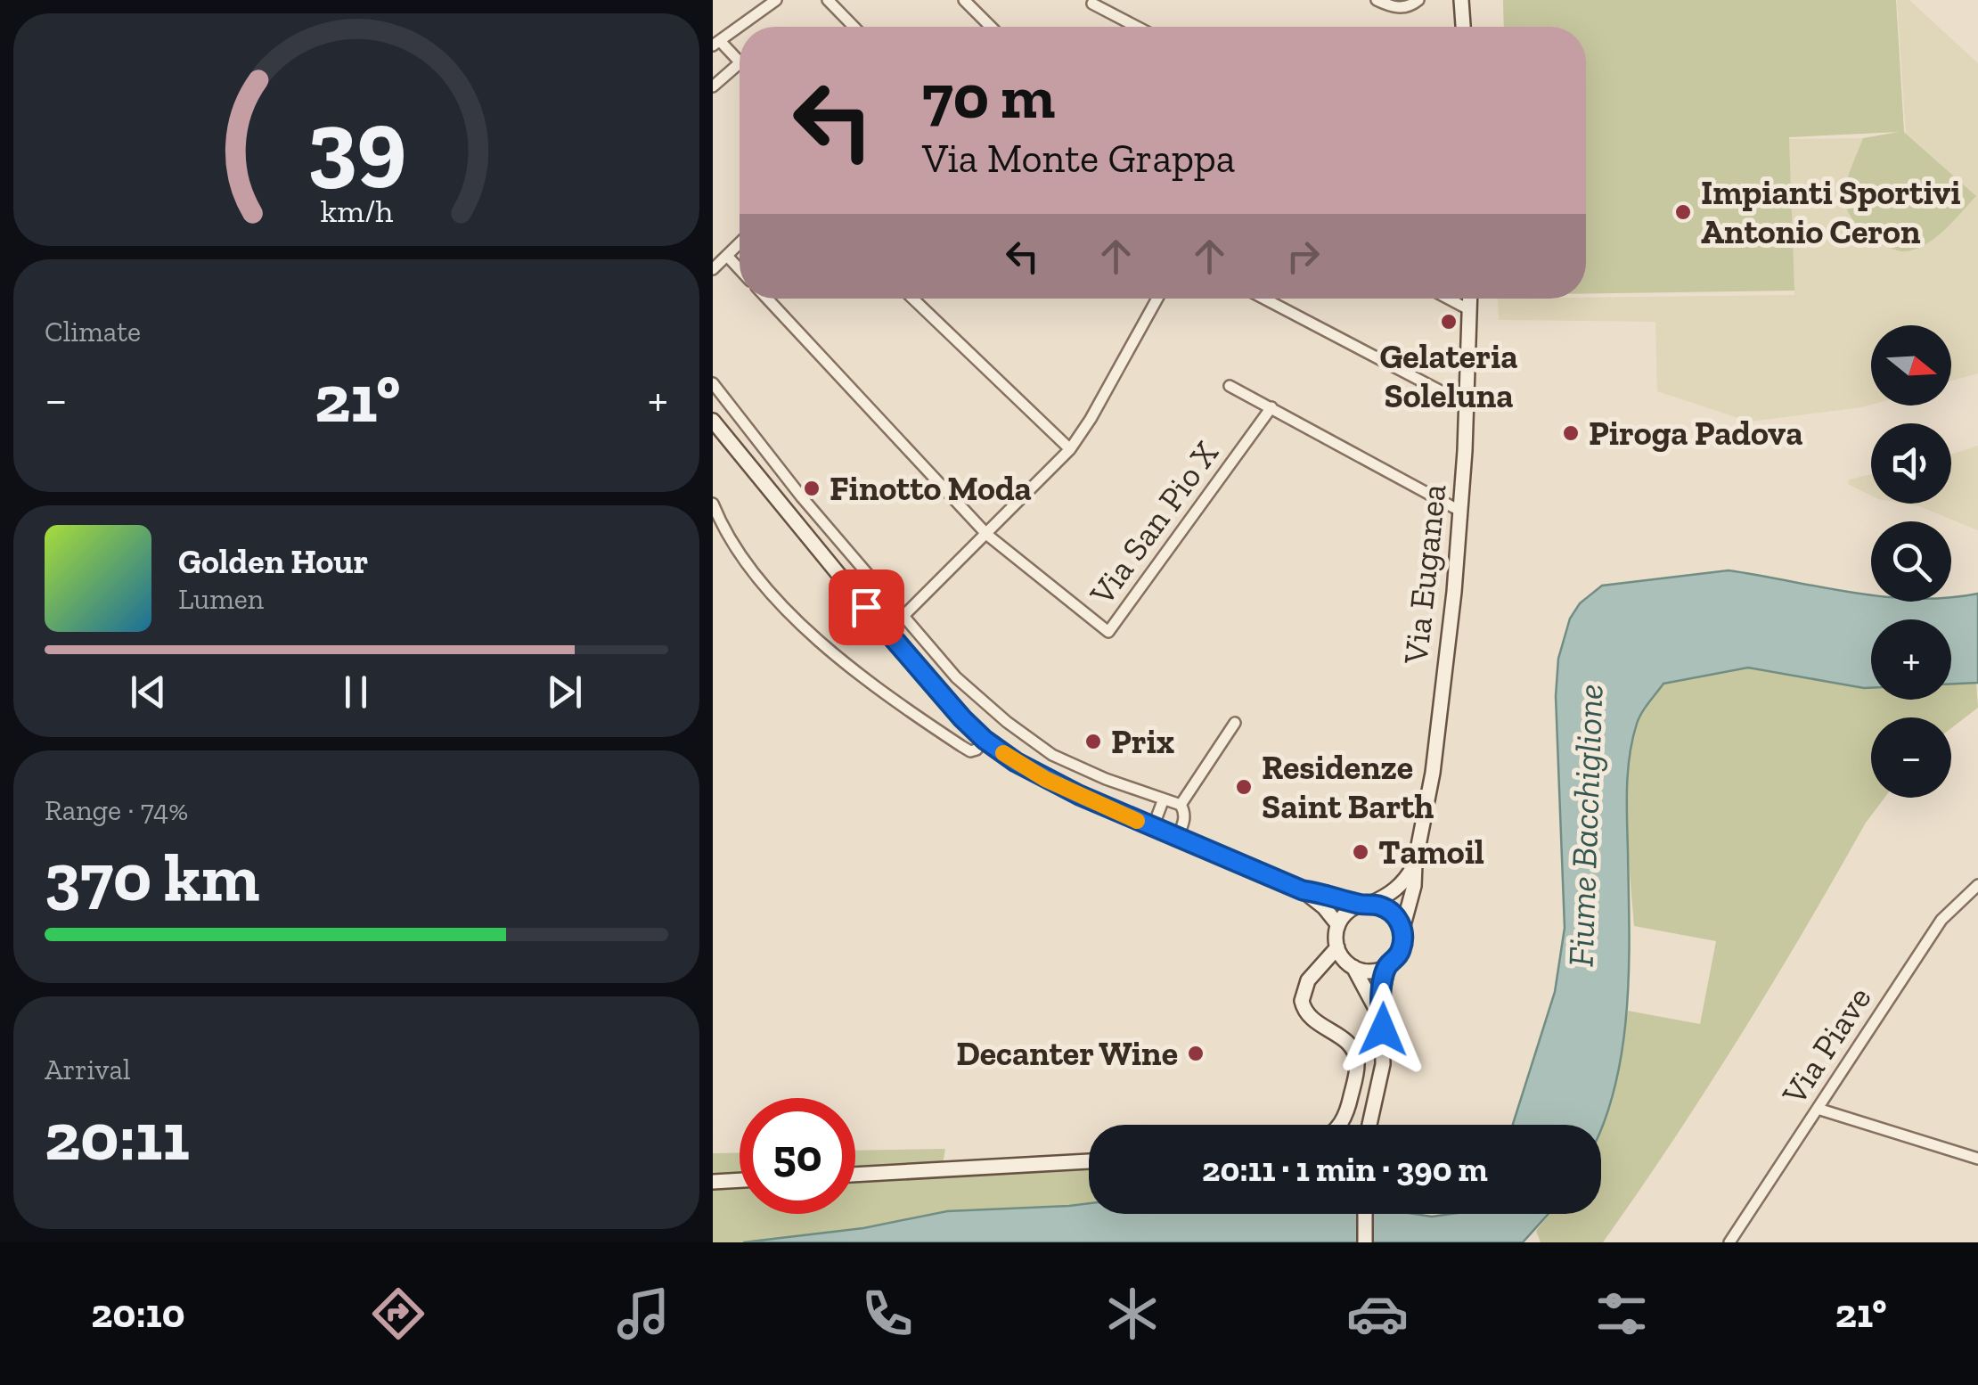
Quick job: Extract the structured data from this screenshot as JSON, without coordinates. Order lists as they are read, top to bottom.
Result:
{
  "streets": {
    "main road": ["Via Euganea"],
    "street": ["Via San Pio X", "Via Piave"]
  },
  "water": ["Fiume Bacchiglione"],
  "places": [
    "Impianti Sportivi Antonio Ceron",
    "Gelateria Soleluna",
    "Piroga Padova",
    "Finotto Moda",
    "Prix",
    "Residenze Saint Barth",
    "Tamoil",
    "Decanter Wine"
  ],
  "north": "right",
  "page": {
    "turn": ["70 m", "Via Monte Grappa"],
    "tile": [
      "Climate",
      ["Range · 74%", "370 km"],
      ["Arrival", "20:11"]
    ],
    "map_buttons": ["+", "−"],
    "heat": ["−", "21°", "+"],
    "song": ["Golden Hour", "Lumen"],
    "limit": "50",
    "trip": "20:11 · 1 min · 390 m",
    "tabs": ["20:10", "21°"],
    "gauge": ["39", "km/h"]
  }
}
